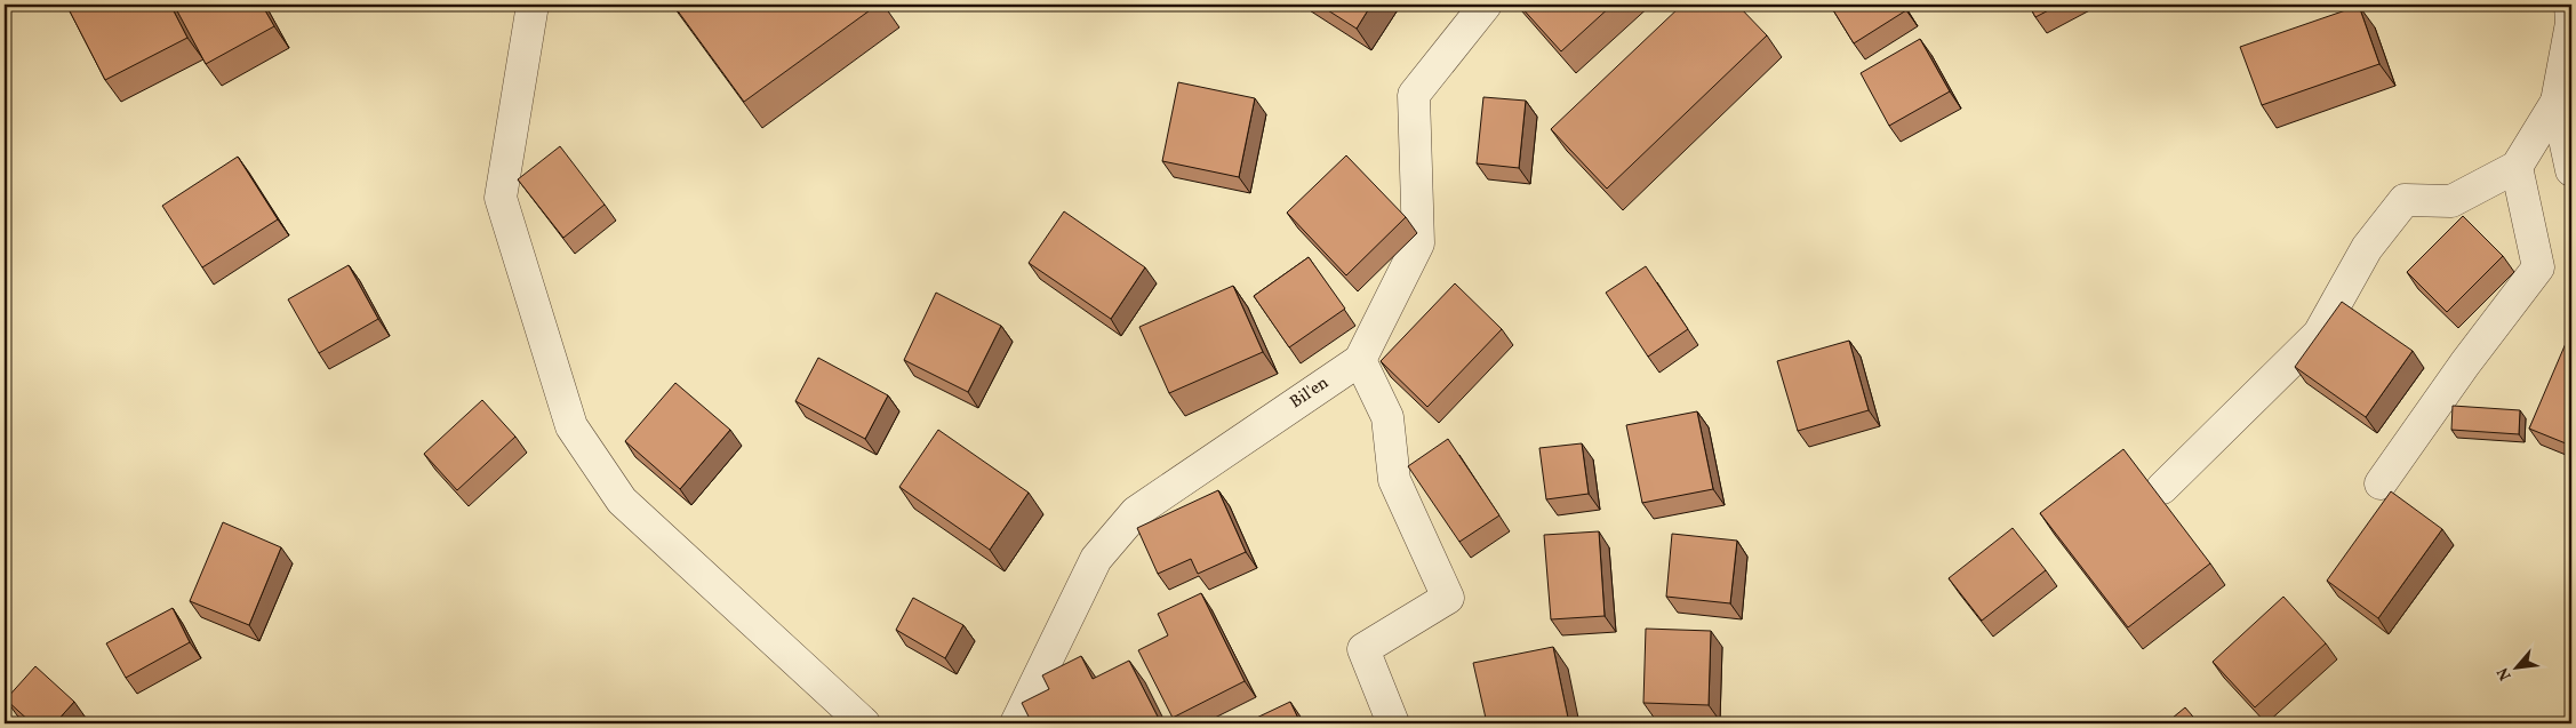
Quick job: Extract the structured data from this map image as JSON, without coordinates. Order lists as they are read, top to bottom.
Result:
{
  "streets": {
    "street": ["Bil'en"]
  },
  "north": "bottom left"
}
